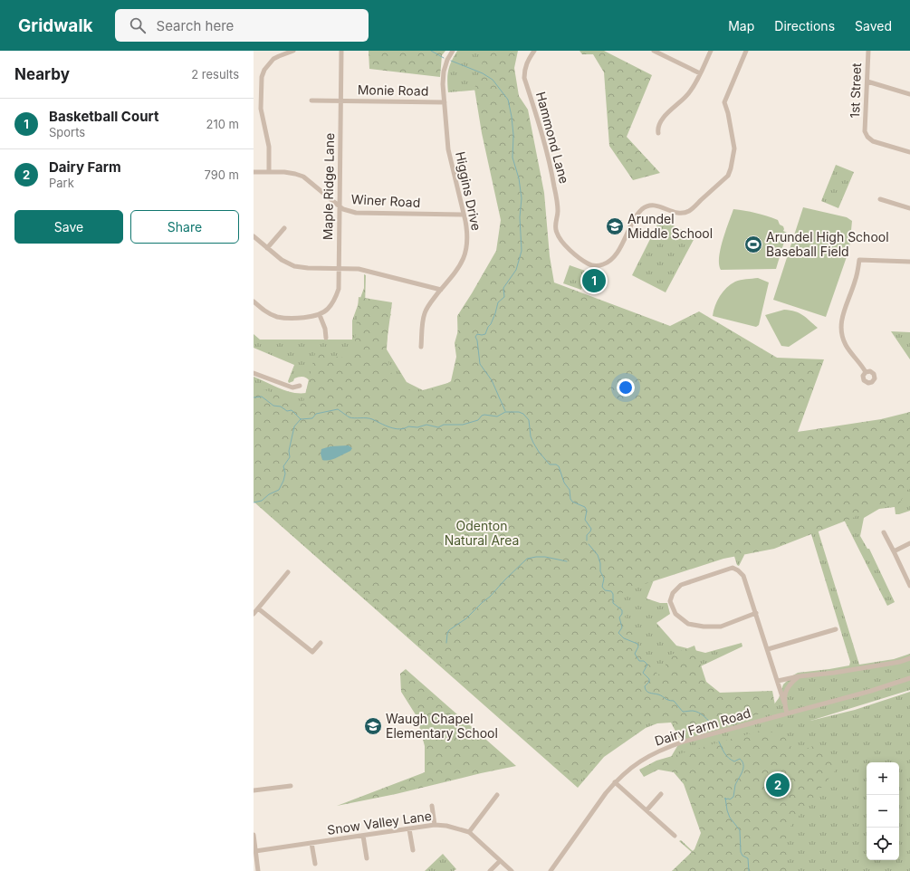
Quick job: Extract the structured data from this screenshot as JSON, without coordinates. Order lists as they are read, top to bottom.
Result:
{
  "streets": {
    "street": [
      "Monie Road",
      "1st Street",
      "Hammond Lane",
      "Maple Ridge Lane",
      "Higgins Drive",
      "Winer Road",
      "Dairy Farm Road",
      "Snow Valley Lane"
    ]
  },
  "crossings": [
    ["Monie Road", "Maple Ridge Lane"],
    ["Monie Road", "Higgins Drive"],
    ["Maple Ridge Lane", "Winer Road"],
    ["Higgins Drive", "Winer Road"]
  ],
  "parks": ["Odenton Natural Area"],
  "places": {
    "school or university": ["Arundel Middle School", "Waugh Chapel Elementary School"],
    "sports": ["Arundel High School Baseball Field"]
  },
  "page": {
    "header": "Gridwalk",
    "search": "Search here",
    "nav": ["Map", "Directions", "Saved"],
    "heading": ["Nearby", "2 results"],
    "list": [
      {
        "mark": "1",
        "name": "Basketball Court",
        "note": "Sports",
        "value": "210 m"
      },
      {
        "mark": "2",
        "name": "Dairy Farm",
        "note": "Park",
        "value": "790 m"
      }
    ],
    "buttons": ["Save", "Share"],
    "pins": ["1", "2"],
    "map_buttons": ["+", "−"]
  }
}
